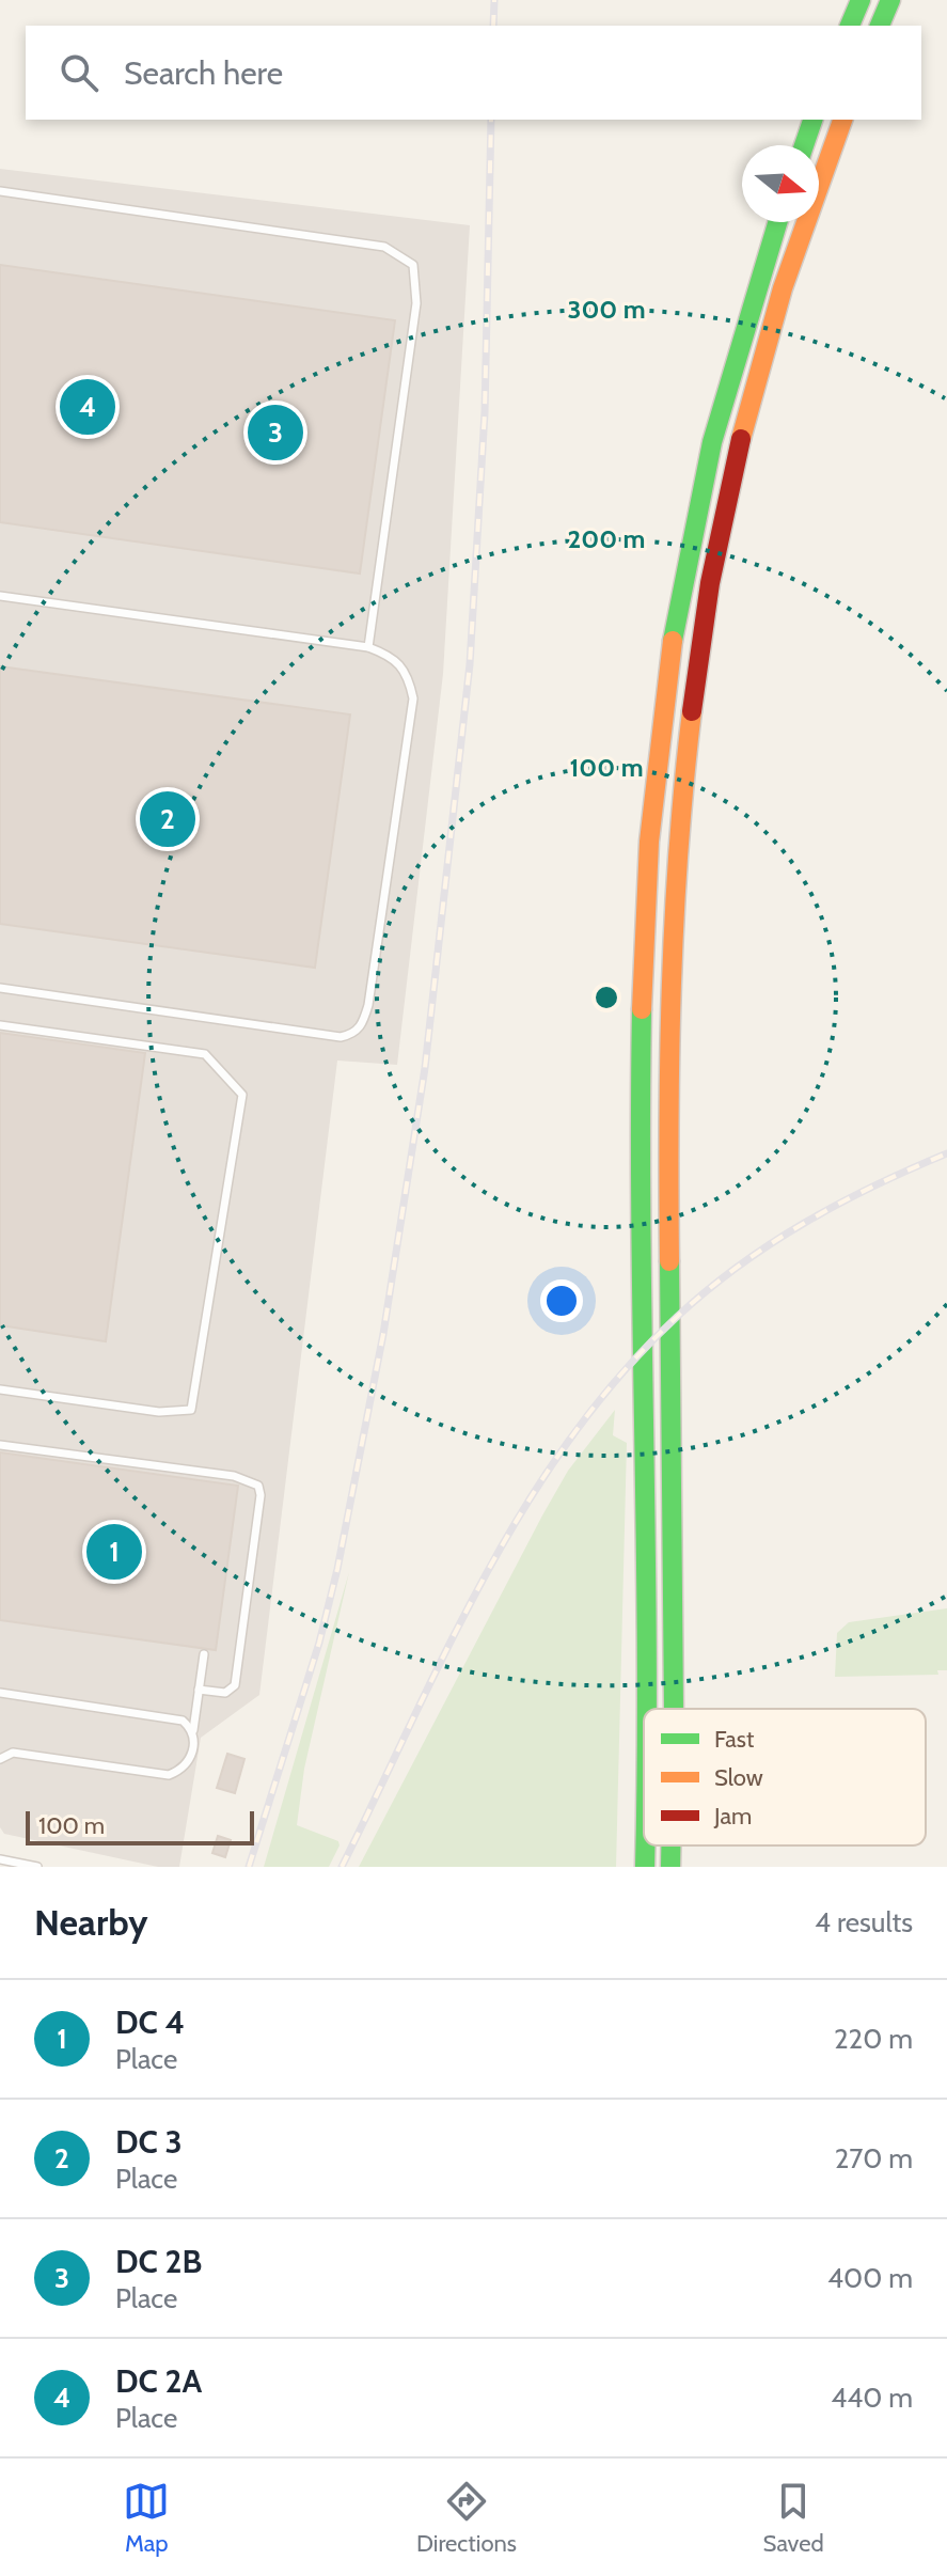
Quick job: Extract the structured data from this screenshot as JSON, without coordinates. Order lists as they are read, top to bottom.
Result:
{
  "legend": ["Fast", "Slow", "Jam"],
  "scale_bar": "100 m",
  "north": "right",
  "page": {
    "search": "Search here",
    "pins": [
      "4",
      "3",
      "2",
      "1"
    ],
    "scale": "100 m",
    "heading": ["Nearby", "4 results"],
    "list": [
      {
        "mark": "1",
        "name": "DC 4",
        "note": "Place",
        "value": "220 m"
      },
      {
        "mark": "2",
        "name": "DC 3",
        "note": "Place",
        "value": "270 m"
      },
      {
        "mark": "3",
        "name": "DC 2B",
        "note": "Place",
        "value": "400 m"
      },
      {
        "mark": "4",
        "name": "DC 2A",
        "note": "Place",
        "value": "440 m"
      }
    ],
    "nav": ["Map", "Directions", "Saved"]
  },
  "rings": ["300 m", "200 m", "100 m"]
}
